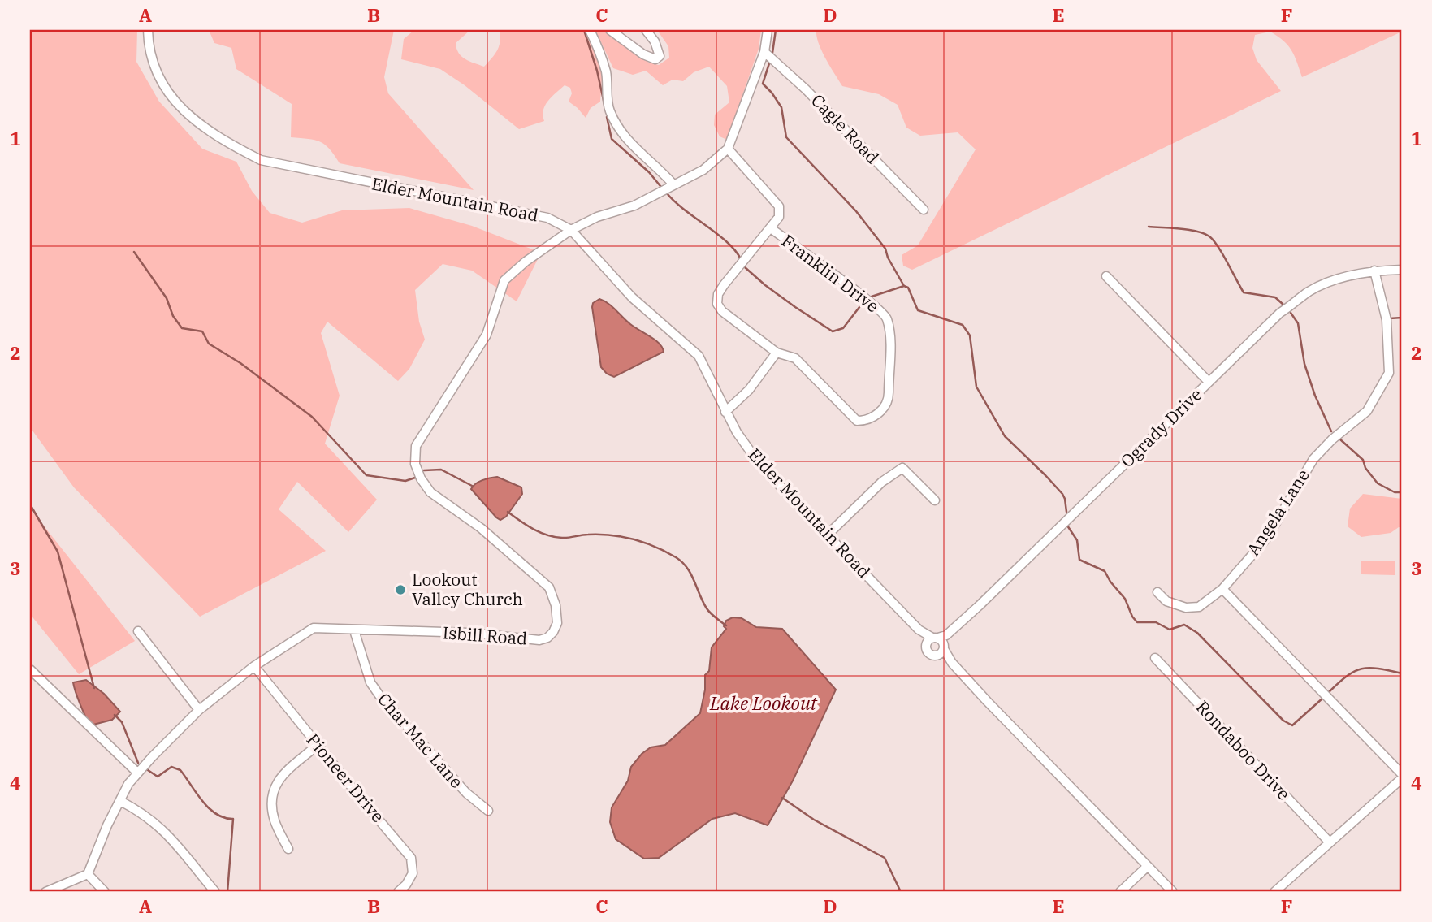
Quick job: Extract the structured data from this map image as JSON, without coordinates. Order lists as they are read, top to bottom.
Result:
{
  "streets": {
    "street": [
      "Cagle Road",
      "Elder Mountain Road",
      "Franklin Drive",
      "Ogrady Drive",
      "Angela Lane",
      "Isbill Road",
      "Char Mac Lane",
      "Rondaboo Drive",
      "Pioneer Drive"
    ]
  },
  "crossings": [
    ["Elder Mountain Road", "Ogrady Drive"],
    ["Elder Mountain Road", "Isbill Road"],
    ["Ogrady Drive", "Angela Lane"],
    ["Isbill Road", "Char Mac Lane"],
    ["Isbill Road", "Pioneer Drive"]
  ],
  "water": ["Lake Lookout"],
  "places": ["Lookout Valley Church"],
  "grid": {
    "columns": [
      "A",
      "B",
      "C",
      "D",
      "E",
      "F"
    ],
    "rows": [
      "1",
      "2",
      "3",
      "4"
    ]
  }
}
